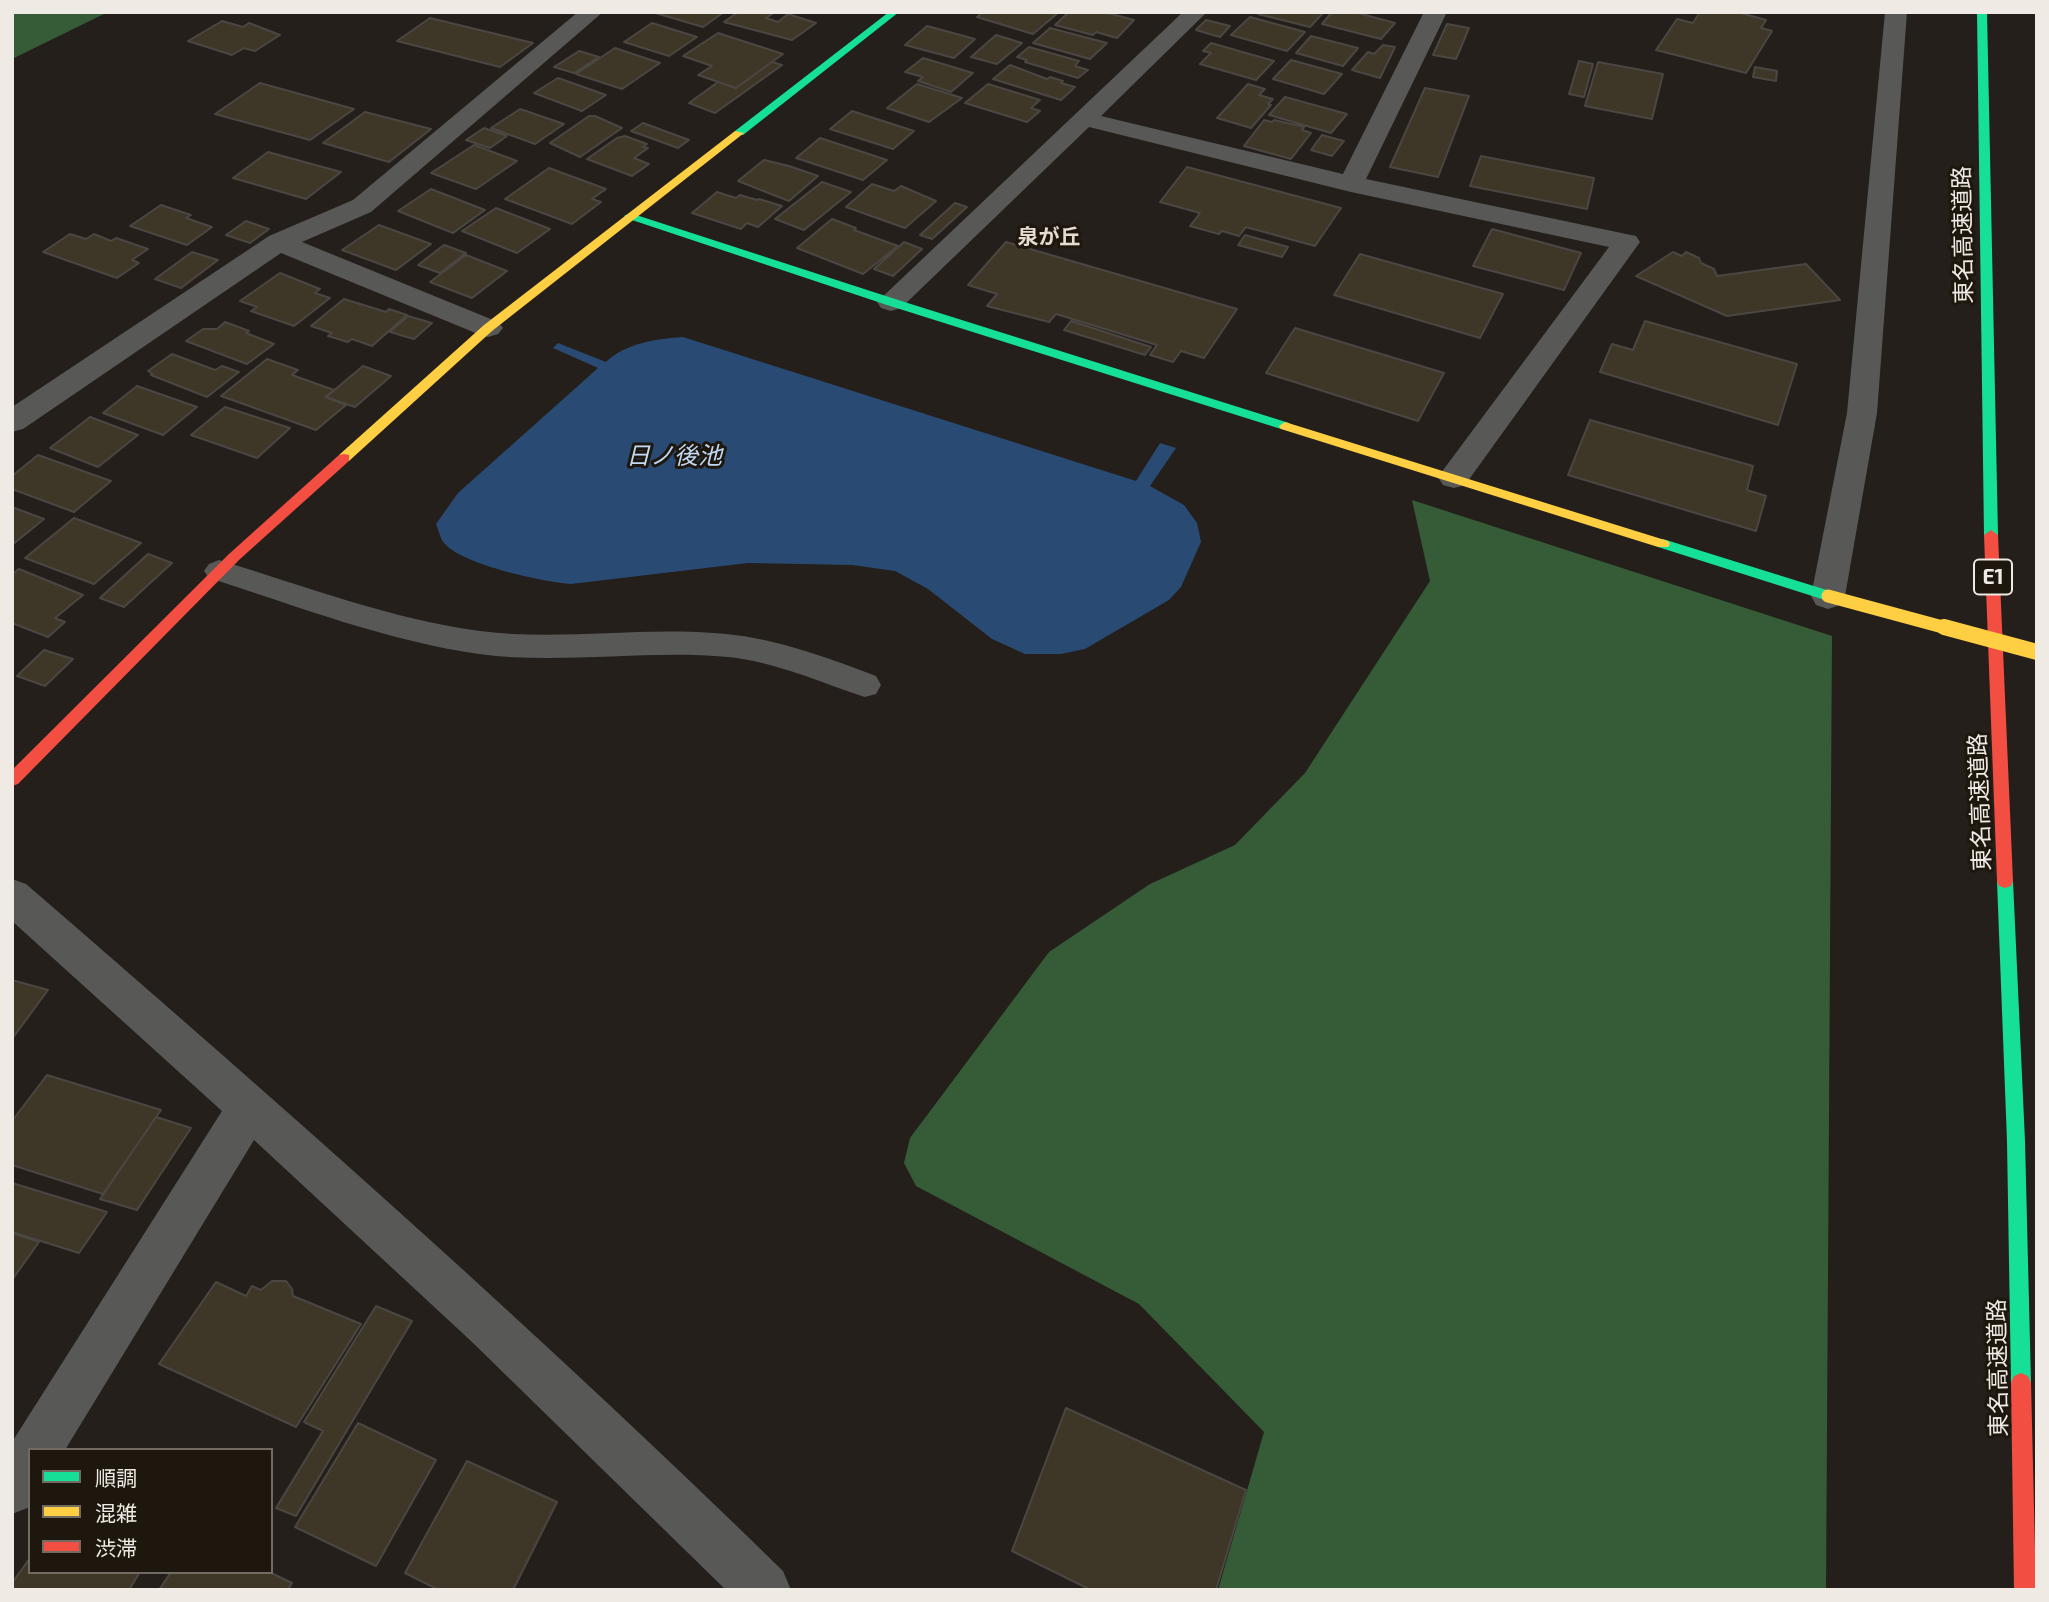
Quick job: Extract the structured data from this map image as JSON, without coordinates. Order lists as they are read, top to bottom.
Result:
{
  "streets": {
    "main road": ["東名高速道路", "E1"]
  },
  "districts": ["泉が丘"],
  "water": ["日ノ後池"],
  "legend": ["順調", "混雑", "渋滞"]
}
